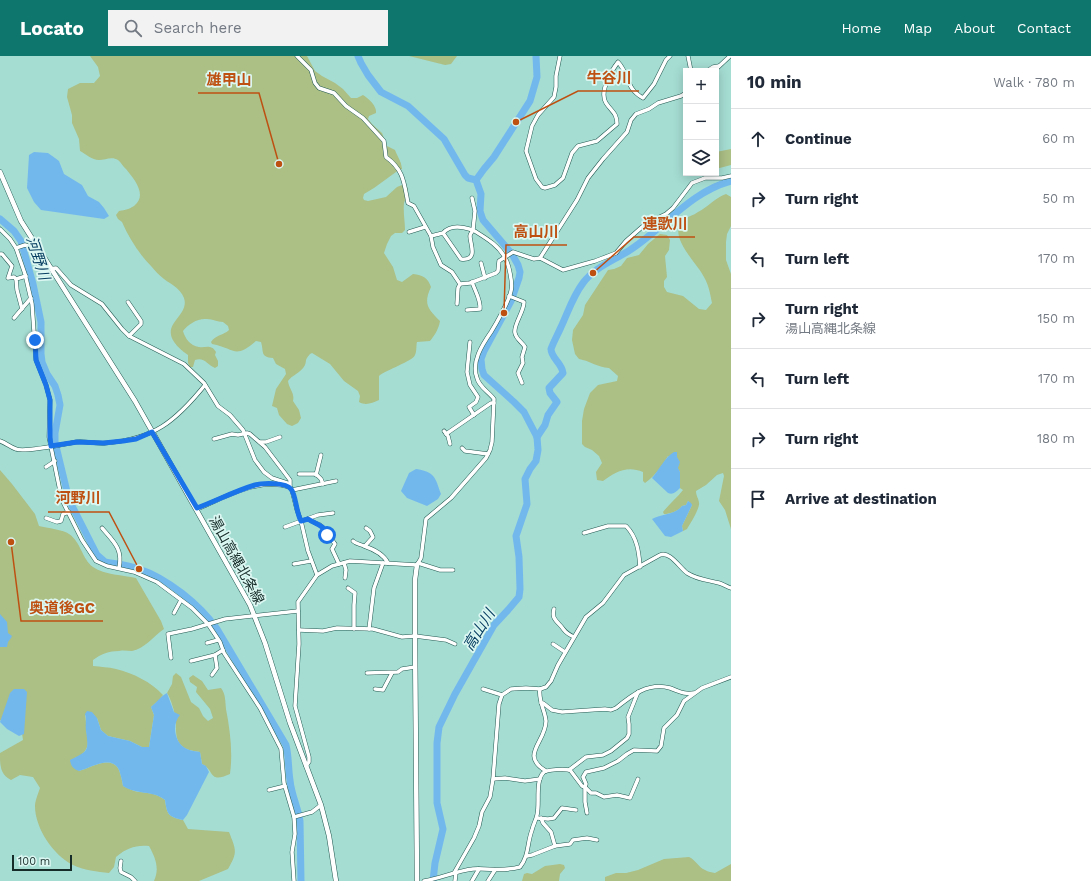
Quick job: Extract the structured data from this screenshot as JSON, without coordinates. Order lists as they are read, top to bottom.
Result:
{
  "streets": {
    "main road": ["湯山高縄北条線"]
  },
  "water": ["河野川", "高山川"],
  "places": [
    "牛谷川",
    "雄甲山",
    "連歌川",
    "高山川",
    "奥道後GC",
    "河野川"
  ],
  "scale_bar": "100 m",
  "page": {
    "header": "Locato",
    "search": "Search here",
    "nav": [
      "Home",
      "Map",
      "About",
      "Contact"
    ],
    "heading": ["10 min", "Walk · 780 m"],
    "map_buttons": ["+", "−"],
    "list": [
      ["Continue", "60 m"],
      ["Turn right", "50 m"],
      ["Turn left", "170 m"],
      ["Turn right", "湯山高縄北条線", "150 m"],
      ["Turn left", "170 m"],
      ["Turn right", "180 m"],
      "Arrive at destination"
    ],
    "scale": "100 m"
  }
}
